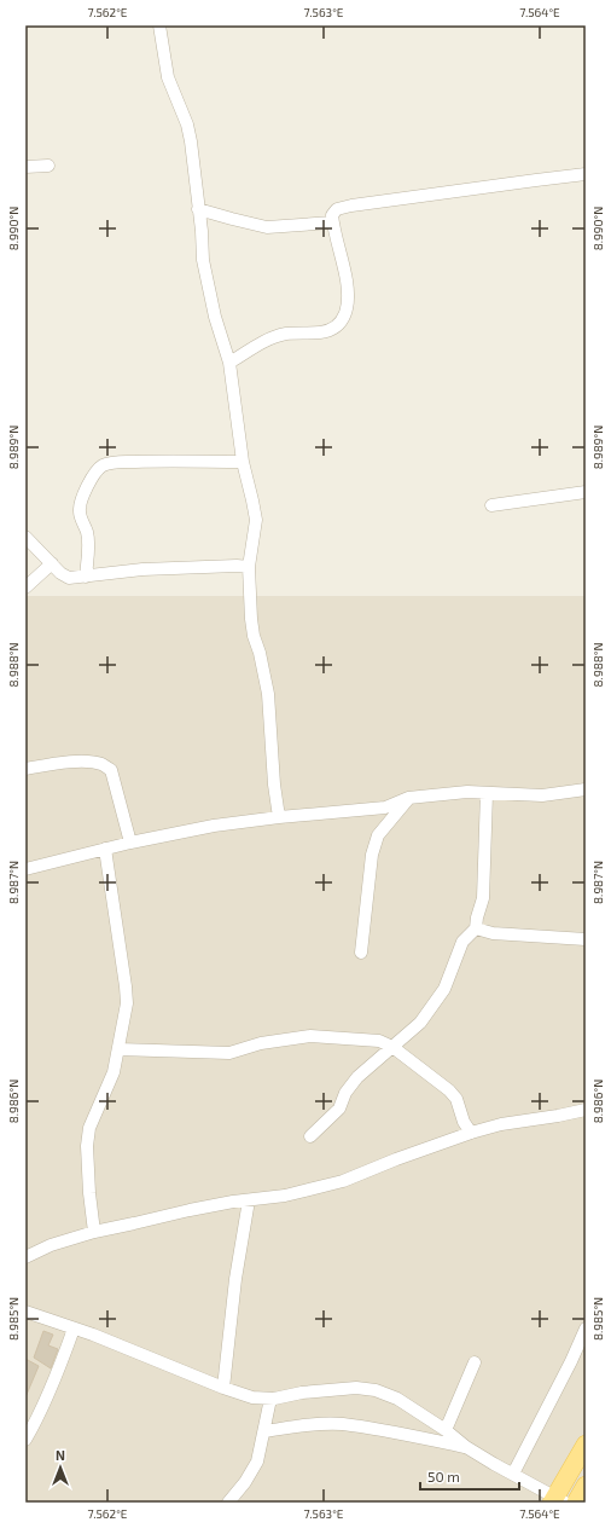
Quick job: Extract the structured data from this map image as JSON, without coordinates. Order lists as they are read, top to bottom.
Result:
{
  "scale_bar": "50 m",
  "north": "top",
  "coordinates": [
    "7.562°E",
    "7.563°E",
    "7.564°E",
    "8.990°N",
    "8.989°N",
    "8.988°N",
    "8.987°N",
    "8.986°N",
    "8.985°N"
  ]
}
